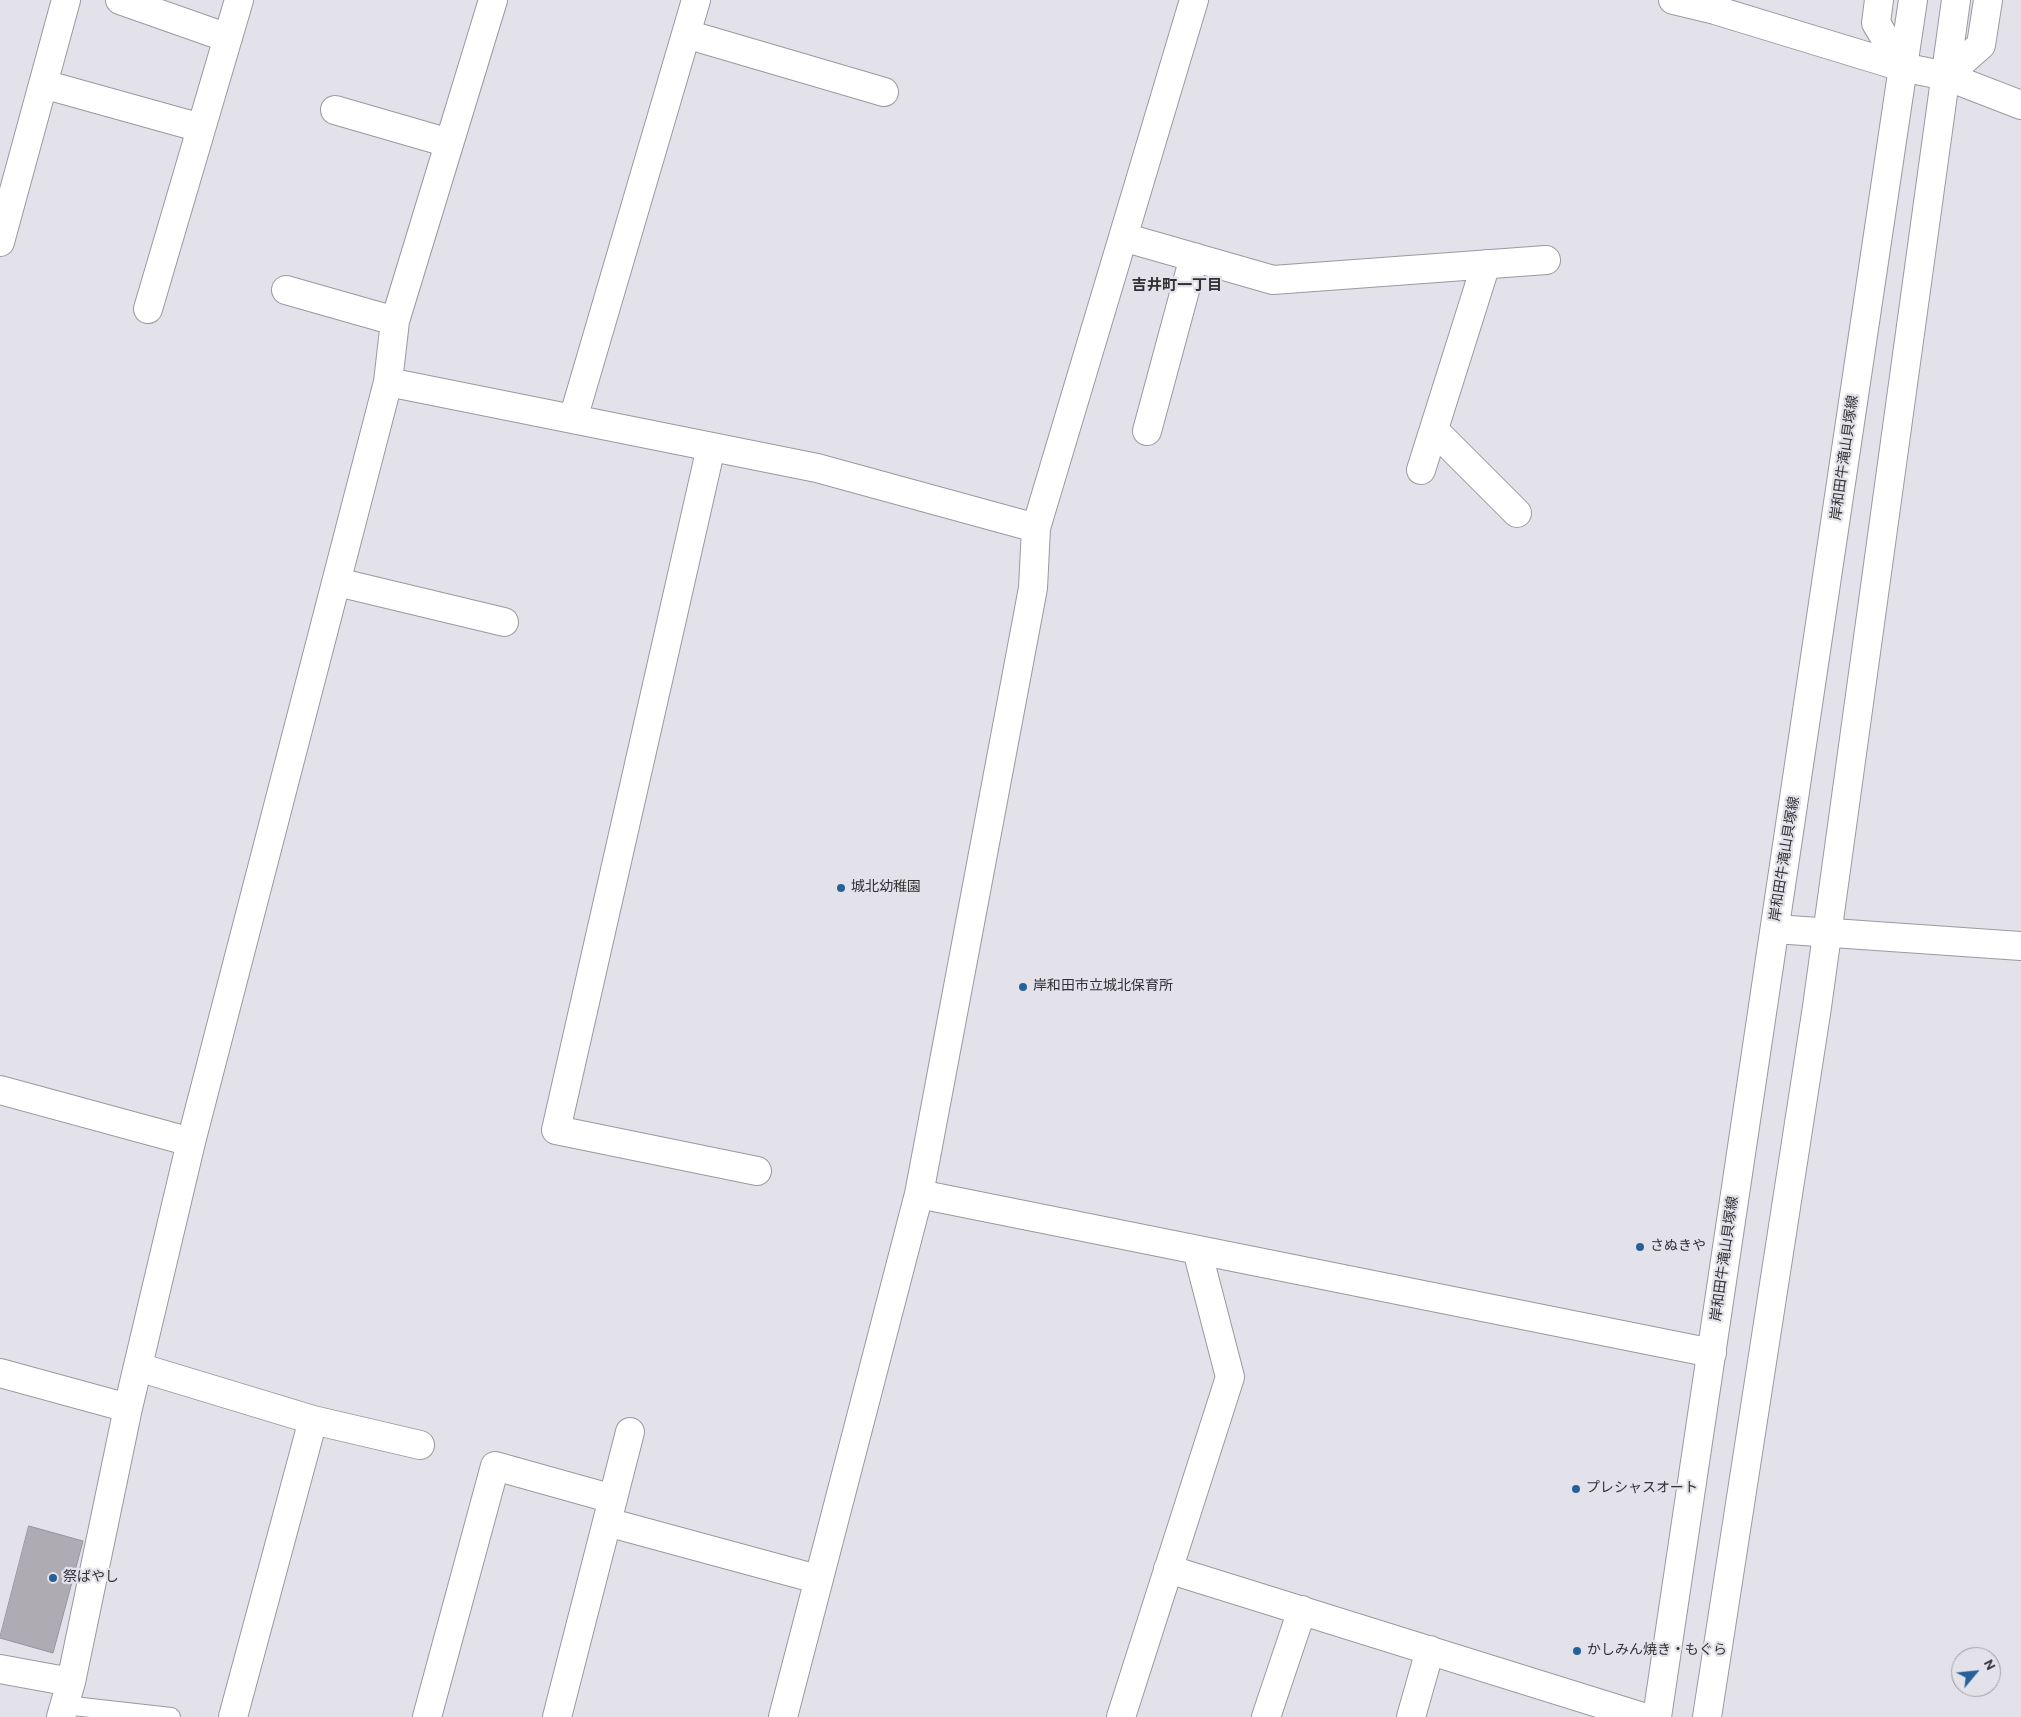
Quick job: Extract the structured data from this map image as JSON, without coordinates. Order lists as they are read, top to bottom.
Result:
{
  "streets": {
    "street": ["岸和田牛滝山貝塚線"]
  },
  "districts": ["吉井町一丁目"],
  "places": [
    "城北幼稚園",
    "岸和田市立城北保育所",
    "さぬきや",
    "プレシャスオート",
    "祭ばやし",
    "かしみん焼き・もぐら"
  ],
  "north": "top right"
}
